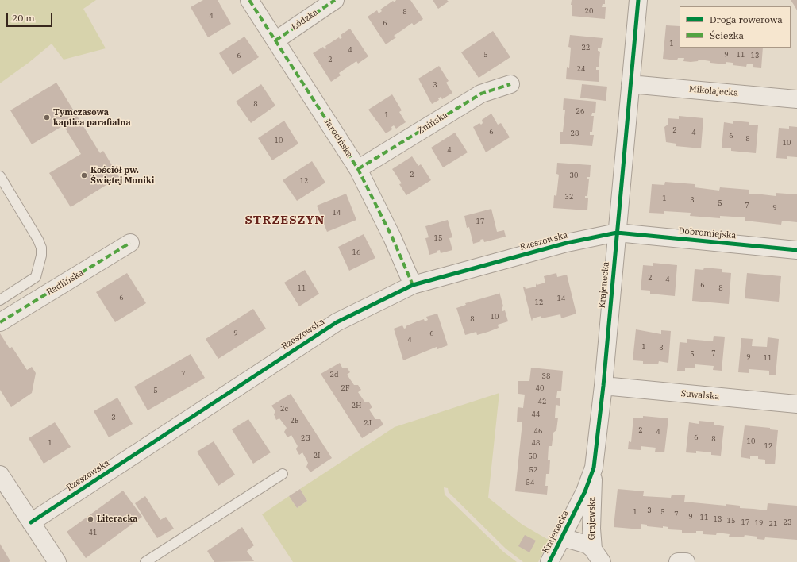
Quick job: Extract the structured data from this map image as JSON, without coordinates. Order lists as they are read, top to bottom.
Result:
{
  "streets": {
    "street": [
      "Łódzka",
      "Mikołajecka",
      "Żnińska",
      "Jarocińska",
      "Dobromiejska",
      "Rzeszowska",
      "Radlińska",
      "Krajenecka",
      "Suwalska",
      "Grajewska"
    ]
  },
  "crossings": [
    ["Łódzka", "Jarocińska"],
    ["Mikołajecka", "Krajenecka"],
    ["Żnińska", "Jarocińska"],
    ["Jarocińska", "Rzeszowska"],
    ["Dobromiejska", "Rzeszowska"],
    ["Dobromiejska", "Krajenecka"],
    ["Rzeszowska", "Krajenecka"],
    ["Krajenecka", "Suwalska"],
    ["Krajenecka", "Grajewska"]
  ],
  "districts": ["STRZESZYN"],
  "places": ["Tymczasowa kaplica parafialna", "Kościół pw. Świętej Moniki", "Literacka"],
  "house_numbers": [
    "20",
    "8",
    "4",
    "6",
    "1",
    "22",
    "4",
    "5",
    "9",
    "11",
    "6",
    "13",
    "2",
    "24",
    "3",
    "8",
    "26",
    "1",
    "2",
    "6",
    "4",
    "28",
    "6",
    "8",
    "10",
    "10",
    "4",
    "2",
    "30",
    "12",
    "32",
    "1",
    "3",
    "5",
    "7",
    "9",
    "14",
    "17",
    "15",
    "16",
    "2",
    "4",
    "6",
    "11",
    "8",
    "6",
    "14",
    "12",
    "10",
    "8",
    "9",
    "6",
    "4",
    "1",
    "3",
    "7",
    "5",
    "9",
    "11",
    "7",
    "2d",
    "38",
    "2F",
    "40",
    "5",
    "42",
    "2H",
    "2c",
    "44",
    "3",
    "2E",
    "2J",
    "2",
    "46",
    "4",
    "6",
    "2G",
    "8",
    "10",
    "1",
    "48",
    "12",
    "2I",
    "50",
    "52",
    "54",
    "3",
    "1",
    "5",
    "7",
    "9",
    "11",
    "13",
    "15",
    "17",
    "23",
    "19",
    "21",
    "41"
  ],
  "legend": ["Droga rowerowa", "Ścieżka"],
  "scale_bar": "20 m"
}
